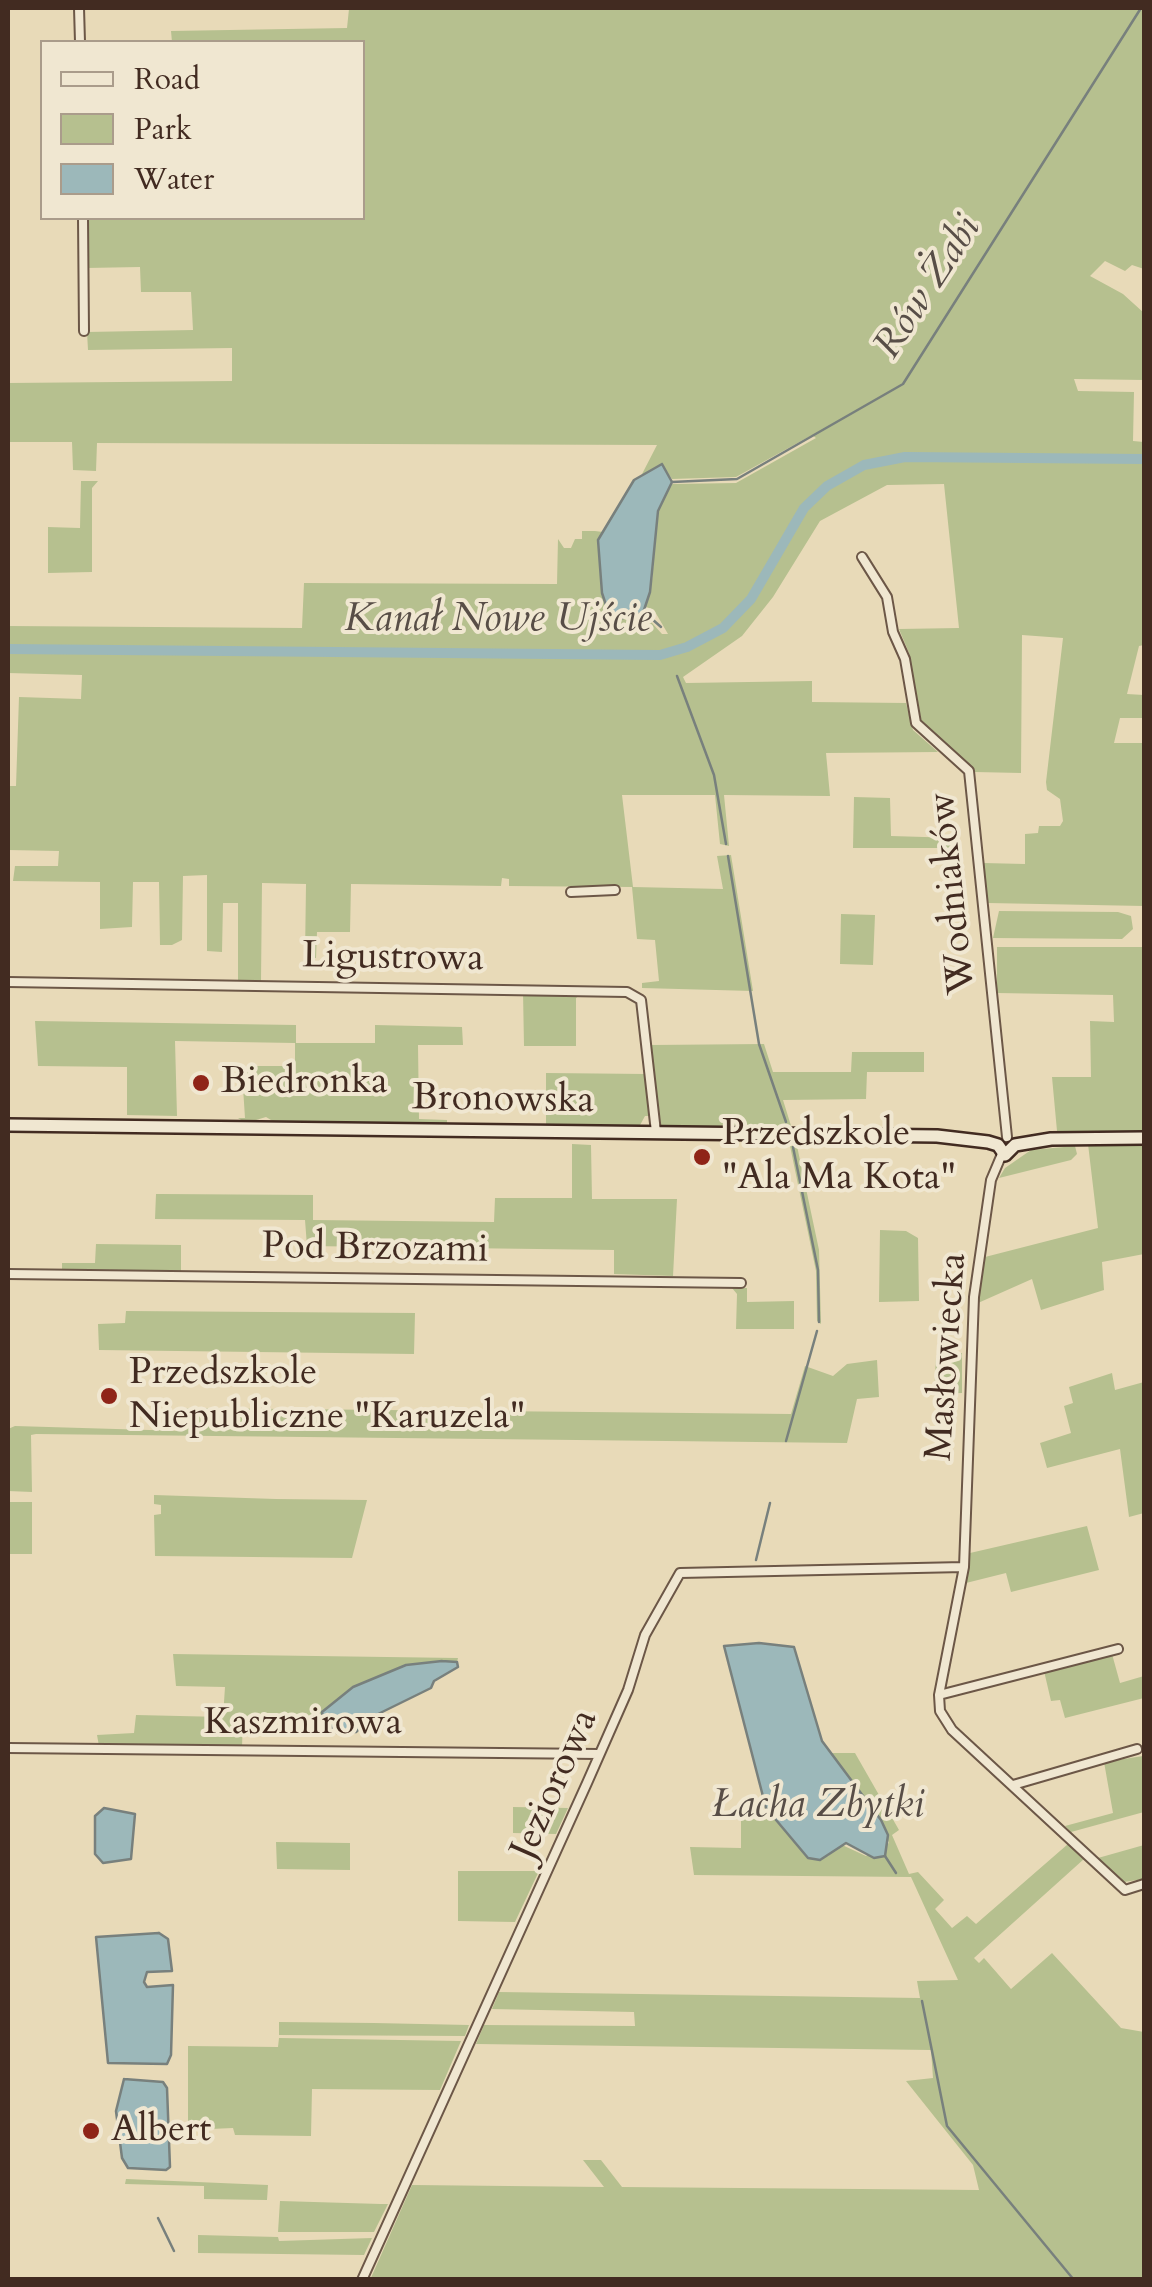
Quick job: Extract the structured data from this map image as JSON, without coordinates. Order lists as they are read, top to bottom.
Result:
{
  "streets": {
    "street": [
      "Wodniaków",
      "Ligustrowa",
      "Bronowska",
      "Pod Brzozami",
      "Masłowiecka",
      "Kaszmirowa",
      "Jeziorowa"
    ]
  },
  "crossings": [
    ["Wodniaków", "Bronowska"],
    ["Wodniaków", "Masłowiecka"],
    ["Ligustrowa", "Bronowska"],
    ["Bronowska", "Masłowiecka"],
    ["Masłowiecka", "Jeziorowa"],
    ["Kaszmirowa", "Jeziorowa"]
  ],
  "water": ["Rów Żabi", "Kanał Nowe Ujście", "Łacha Zbytki"],
  "places": [
    "Biedronka",
    "Przedszkole \"Ala Ma Kota\"",
    "Przedszkole Niepubliczne \"Karuzela\"",
    "Albert"
  ],
  "legend": ["Road", "Park", "Water"]
}
